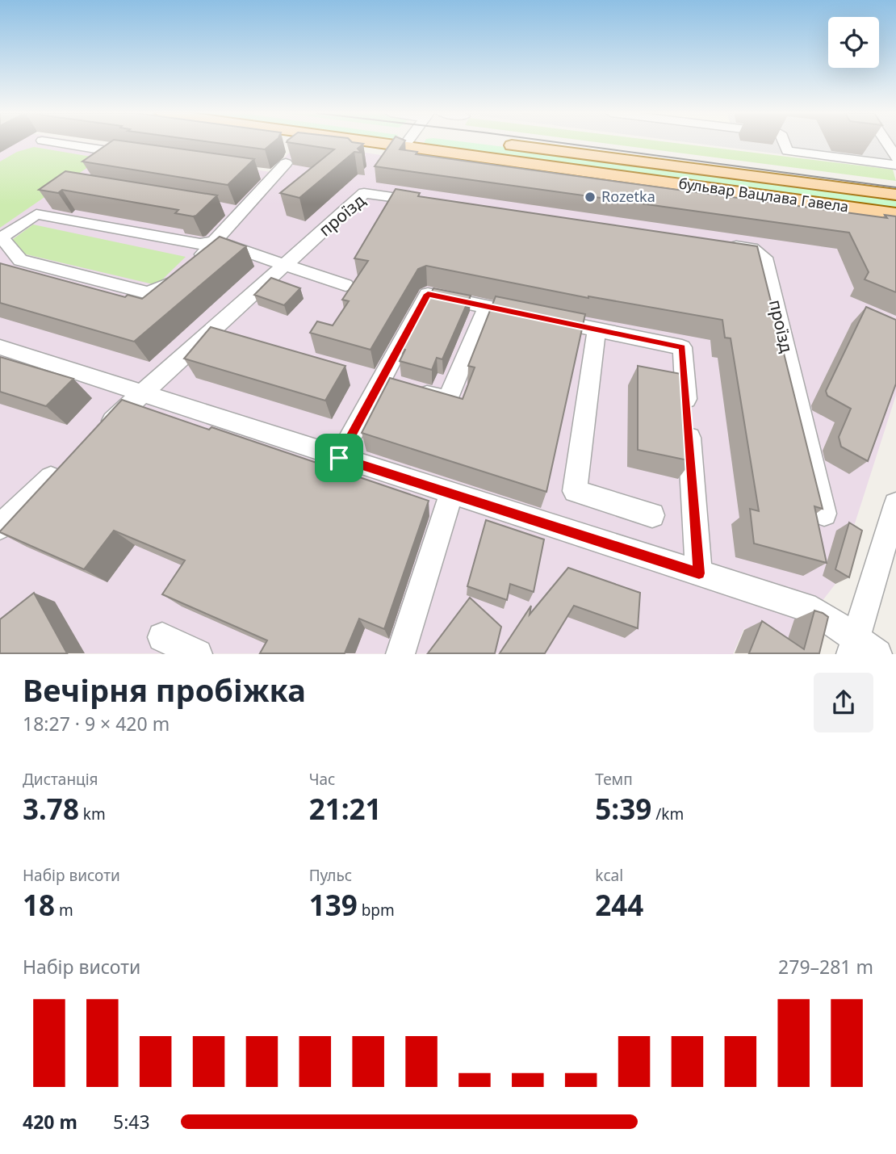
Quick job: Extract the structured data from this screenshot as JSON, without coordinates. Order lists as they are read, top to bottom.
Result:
{
  "streets": {
    "main road": ["бульвар Вацлава Гавела"],
    "street": ["проїзд"]
  },
  "places": ["Rozetka"],
  "page": {
    "heading": ["Вечірня пробіжка", "18:27 · 9 × 420 m"],
    "stats": [
      ["Дистанція", "3.78 km"],
      ["Час", "21:21"],
      ["Темп", "5:39 /km"],
      ["Набір висоти", "18 m"],
      ["Пульс", "139 bpm"],
      ["kcal", "244"]
    ],
    "chart": ["Набір висоти", "279–281 m"],
    "list": [
      {
        "name": "420 m",
        "note": "5:43"
      }
    ]
  }
}
